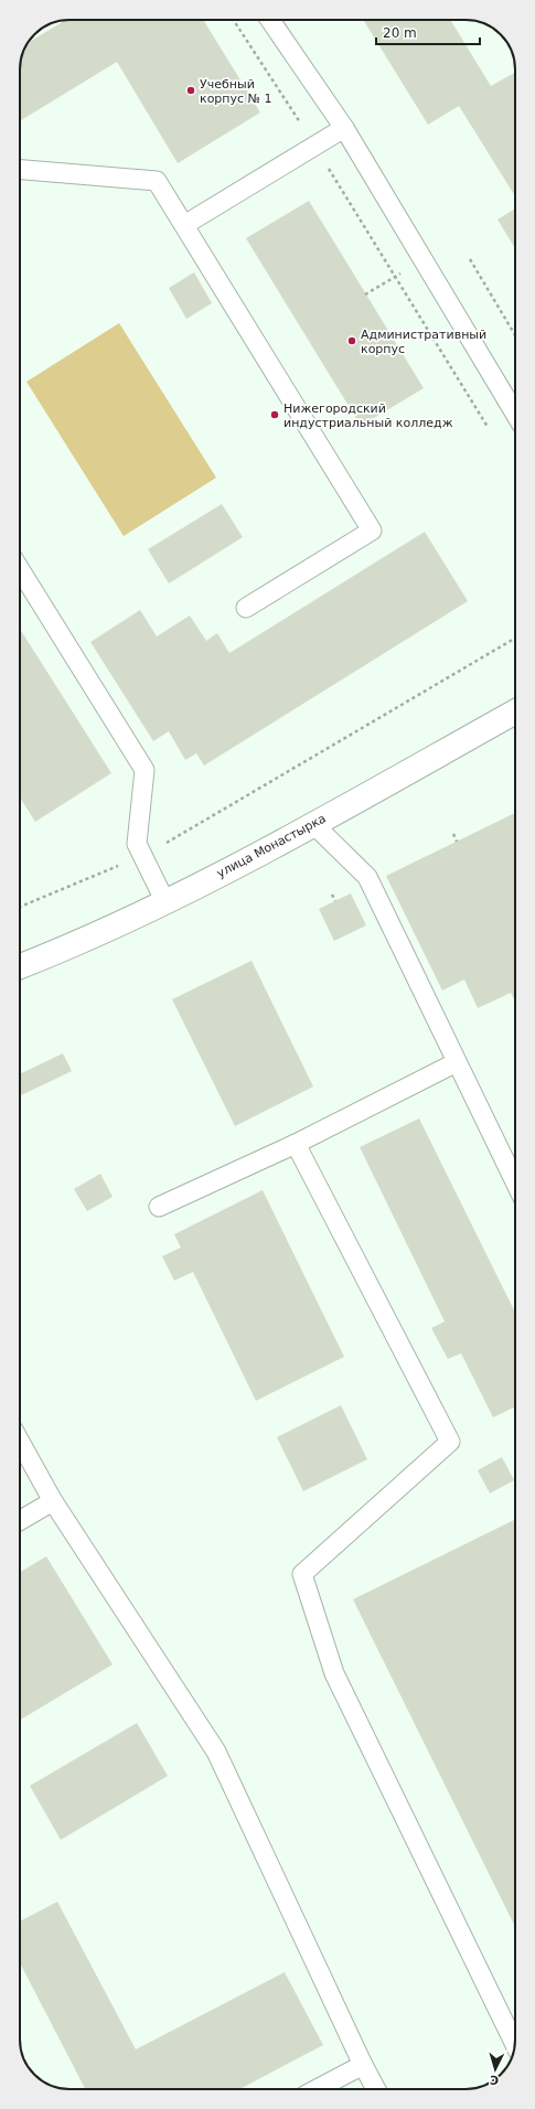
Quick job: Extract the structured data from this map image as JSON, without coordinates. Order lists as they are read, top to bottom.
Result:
{
  "streets": {
    "street": ["улица Монастырка"]
  },
  "places": ["Учебный корпус № 1", "Административный корпус", "Нижегородский индустриальный колледж"],
  "scale_bar": "20 m",
  "north": "bottom"
}
